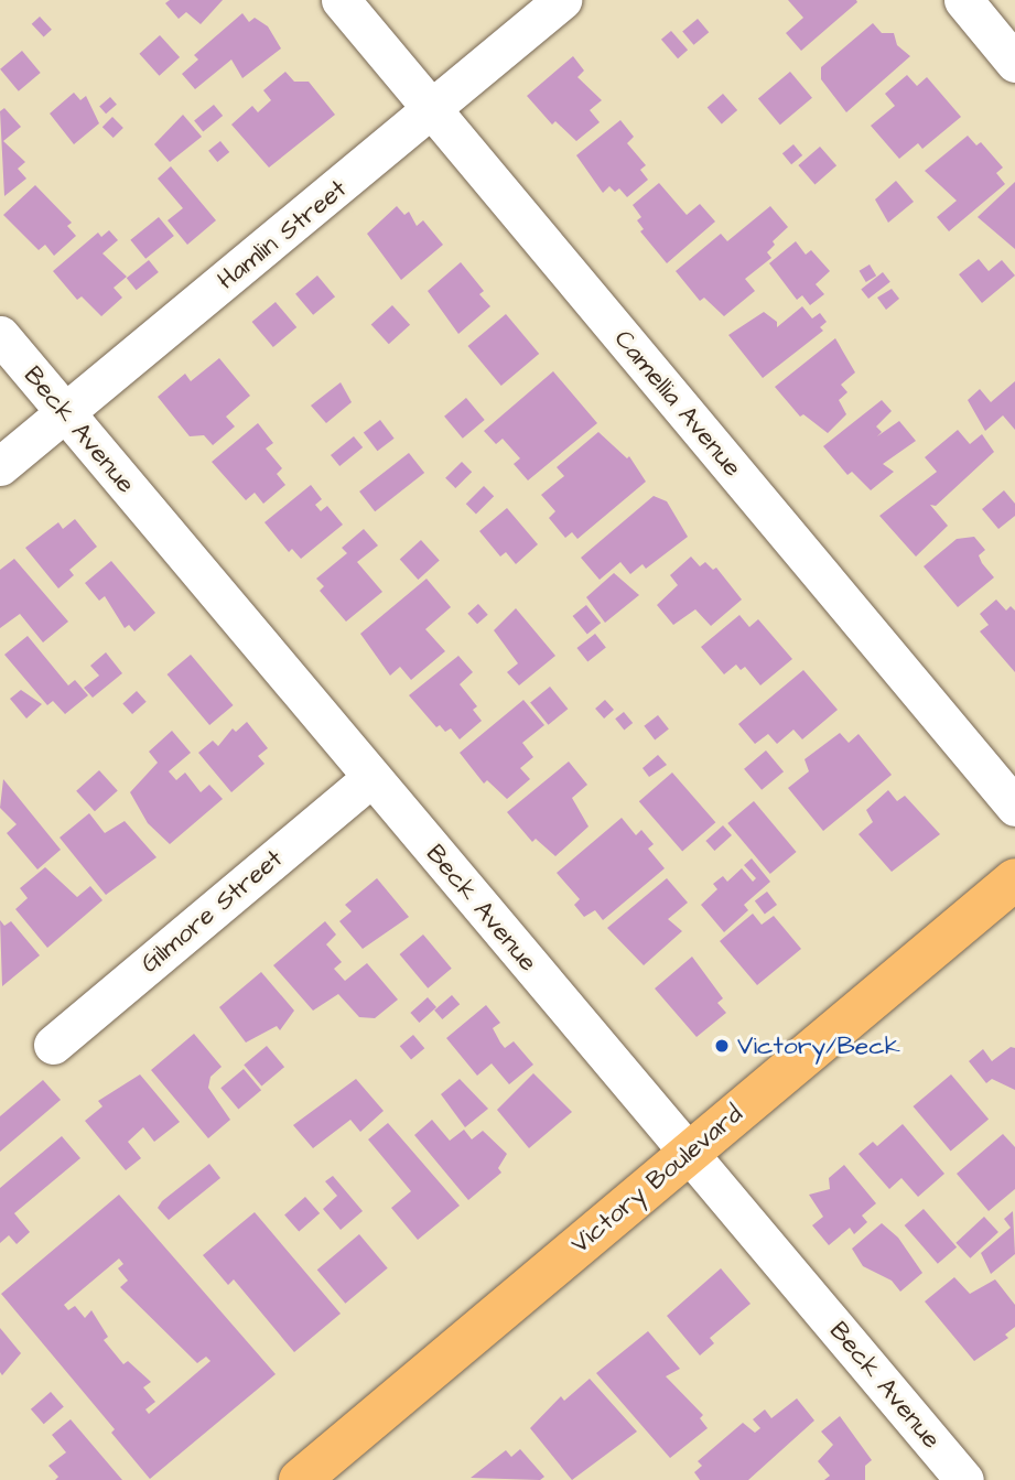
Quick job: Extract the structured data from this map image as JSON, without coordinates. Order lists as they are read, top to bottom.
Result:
{
  "streets": {
    "main road": ["Victory Boulevard"],
    "street": [
      "Hamlin Street",
      "Camellia Avenue",
      "Beck Avenue",
      "Gilmore Street"
    ]
  },
  "crossings": [
    ["Hamlin Street", "Camellia Avenue"],
    ["Hamlin Street", "Beck Avenue"],
    ["Beck Avenue", "Gilmore Street"],
    ["Beck Avenue", "Victory Boulevard"]
  ],
  "places": ["Victory/Beck"]
}
